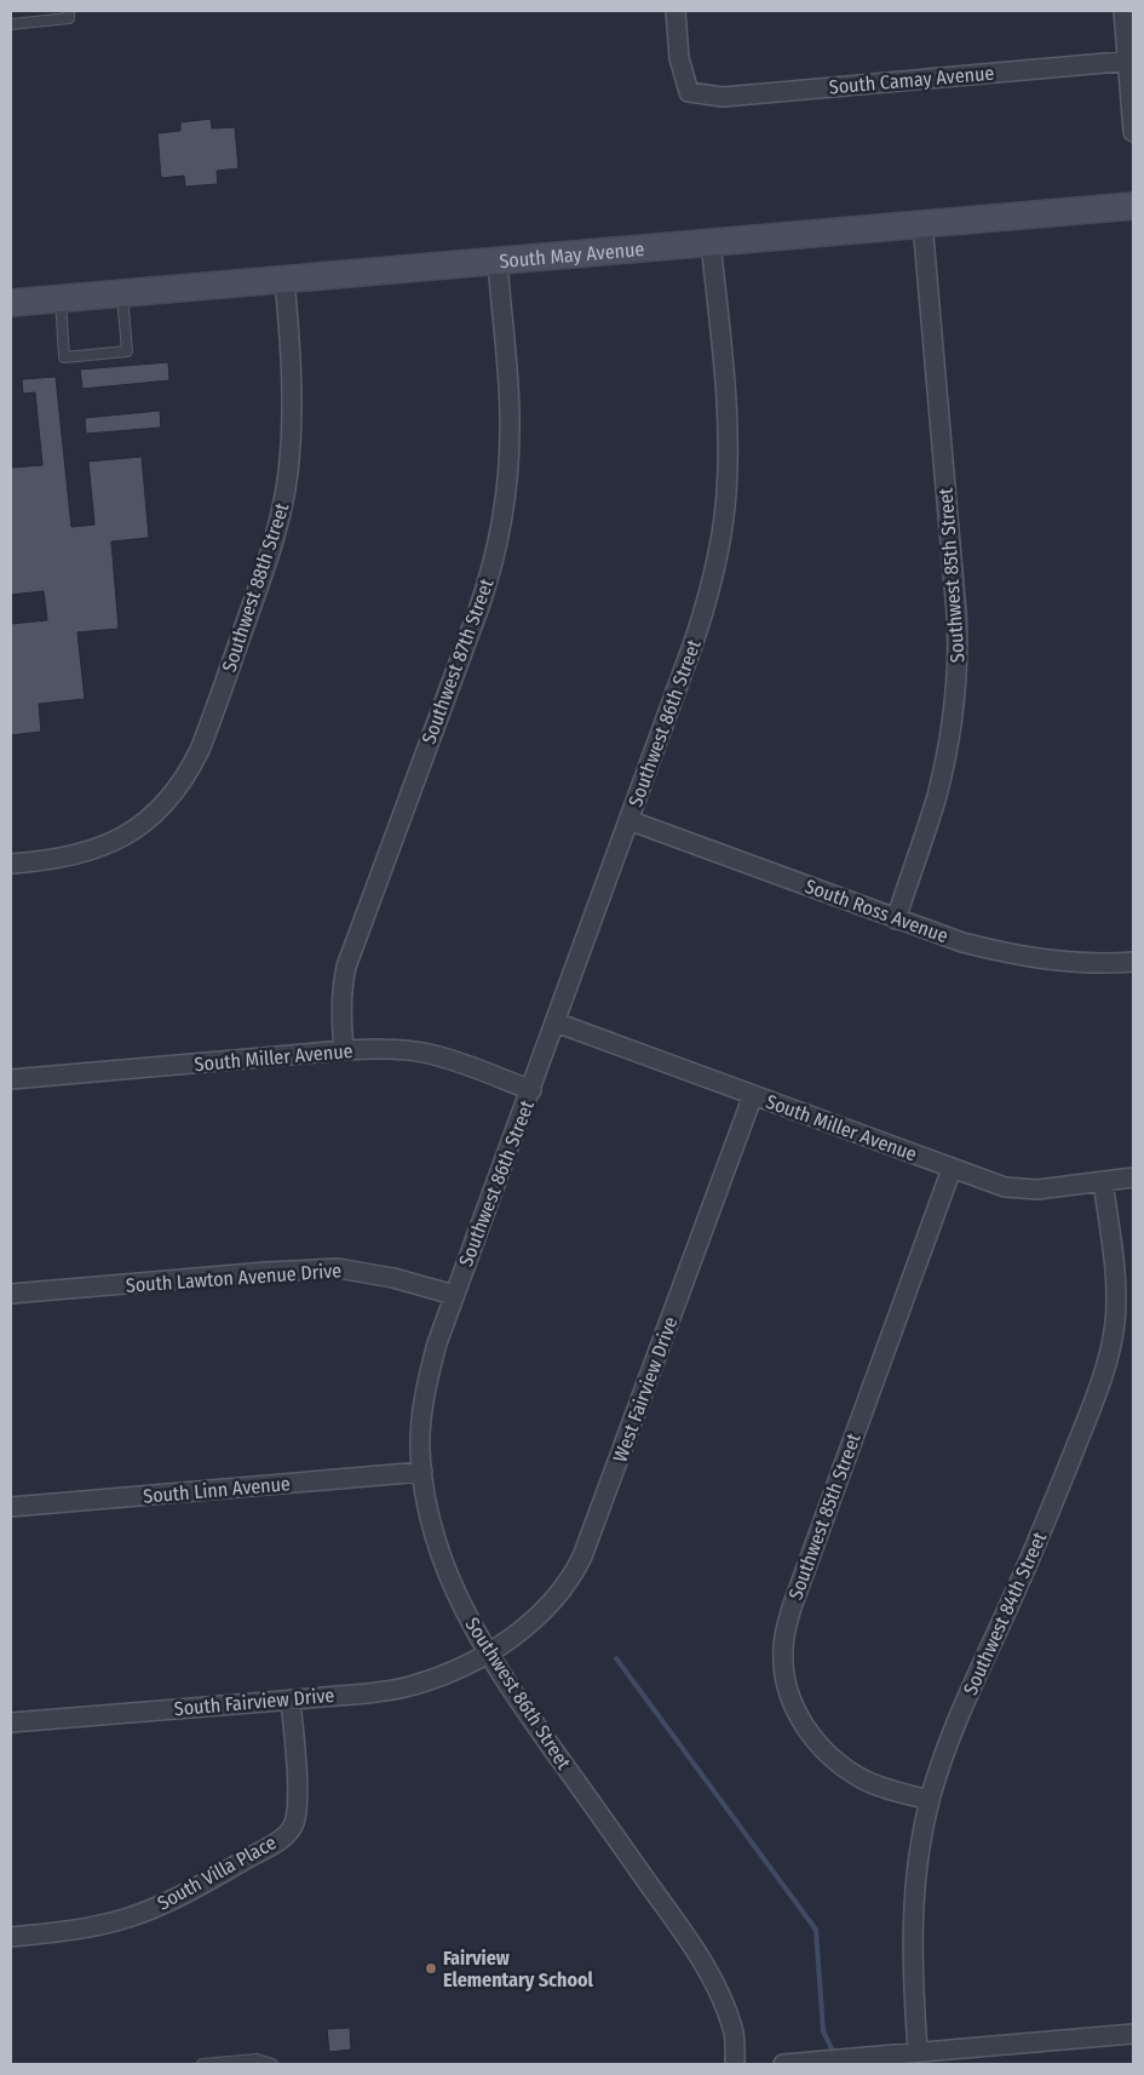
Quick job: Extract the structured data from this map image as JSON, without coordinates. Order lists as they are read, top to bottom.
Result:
{
  "streets": {
    "main road": ["South May Avenue"],
    "street": [
      "South Camay Avenue",
      "Southwest 85th Street",
      "Southwest 88th Street",
      "Southwest 87th Street",
      "Southwest 86th Street",
      "South Ross Avenue",
      "South Miller Avenue",
      "South Lawton Avenue Drive",
      "West Fairview Drive",
      "South Linn Avenue",
      "Southwest 84th Street",
      "South Fairview Drive",
      "South Villa Place"
    ]
  },
  "crossings": [
    ["South May Avenue", "Southwest 85th Street"],
    ["South May Avenue", "Southwest 88th Street"],
    ["South May Avenue", "Southwest 87th Street"],
    ["South May Avenue", "Southwest 86th Street"],
    ["Southwest 85th Street", "South Ross Avenue"],
    ["Southwest 85th Street", "South Miller Avenue"],
    ["Southwest 85th Street", "Southwest 84th Street"],
    ["Southwest 87th Street", "South Miller Avenue"],
    ["Southwest 86th Street", "South Ross Avenue"],
    ["Southwest 86th Street", "South Miller Avenue"],
    ["Southwest 86th Street", "South Lawton Avenue Drive"],
    ["Southwest 86th Street", "West Fairview Drive"],
    ["Southwest 86th Street", "South Linn Avenue"],
    ["Southwest 86th Street", "South Fairview Drive"],
    ["South Miller Avenue", "West Fairview Drive"],
    ["South Miller Avenue", "Southwest 84th Street"],
    ["West Fairview Drive", "South Fairview Drive"],
    ["South Fairview Drive", "South Villa Place"]
  ],
  "places": ["Fairview Elementary School"]
}
